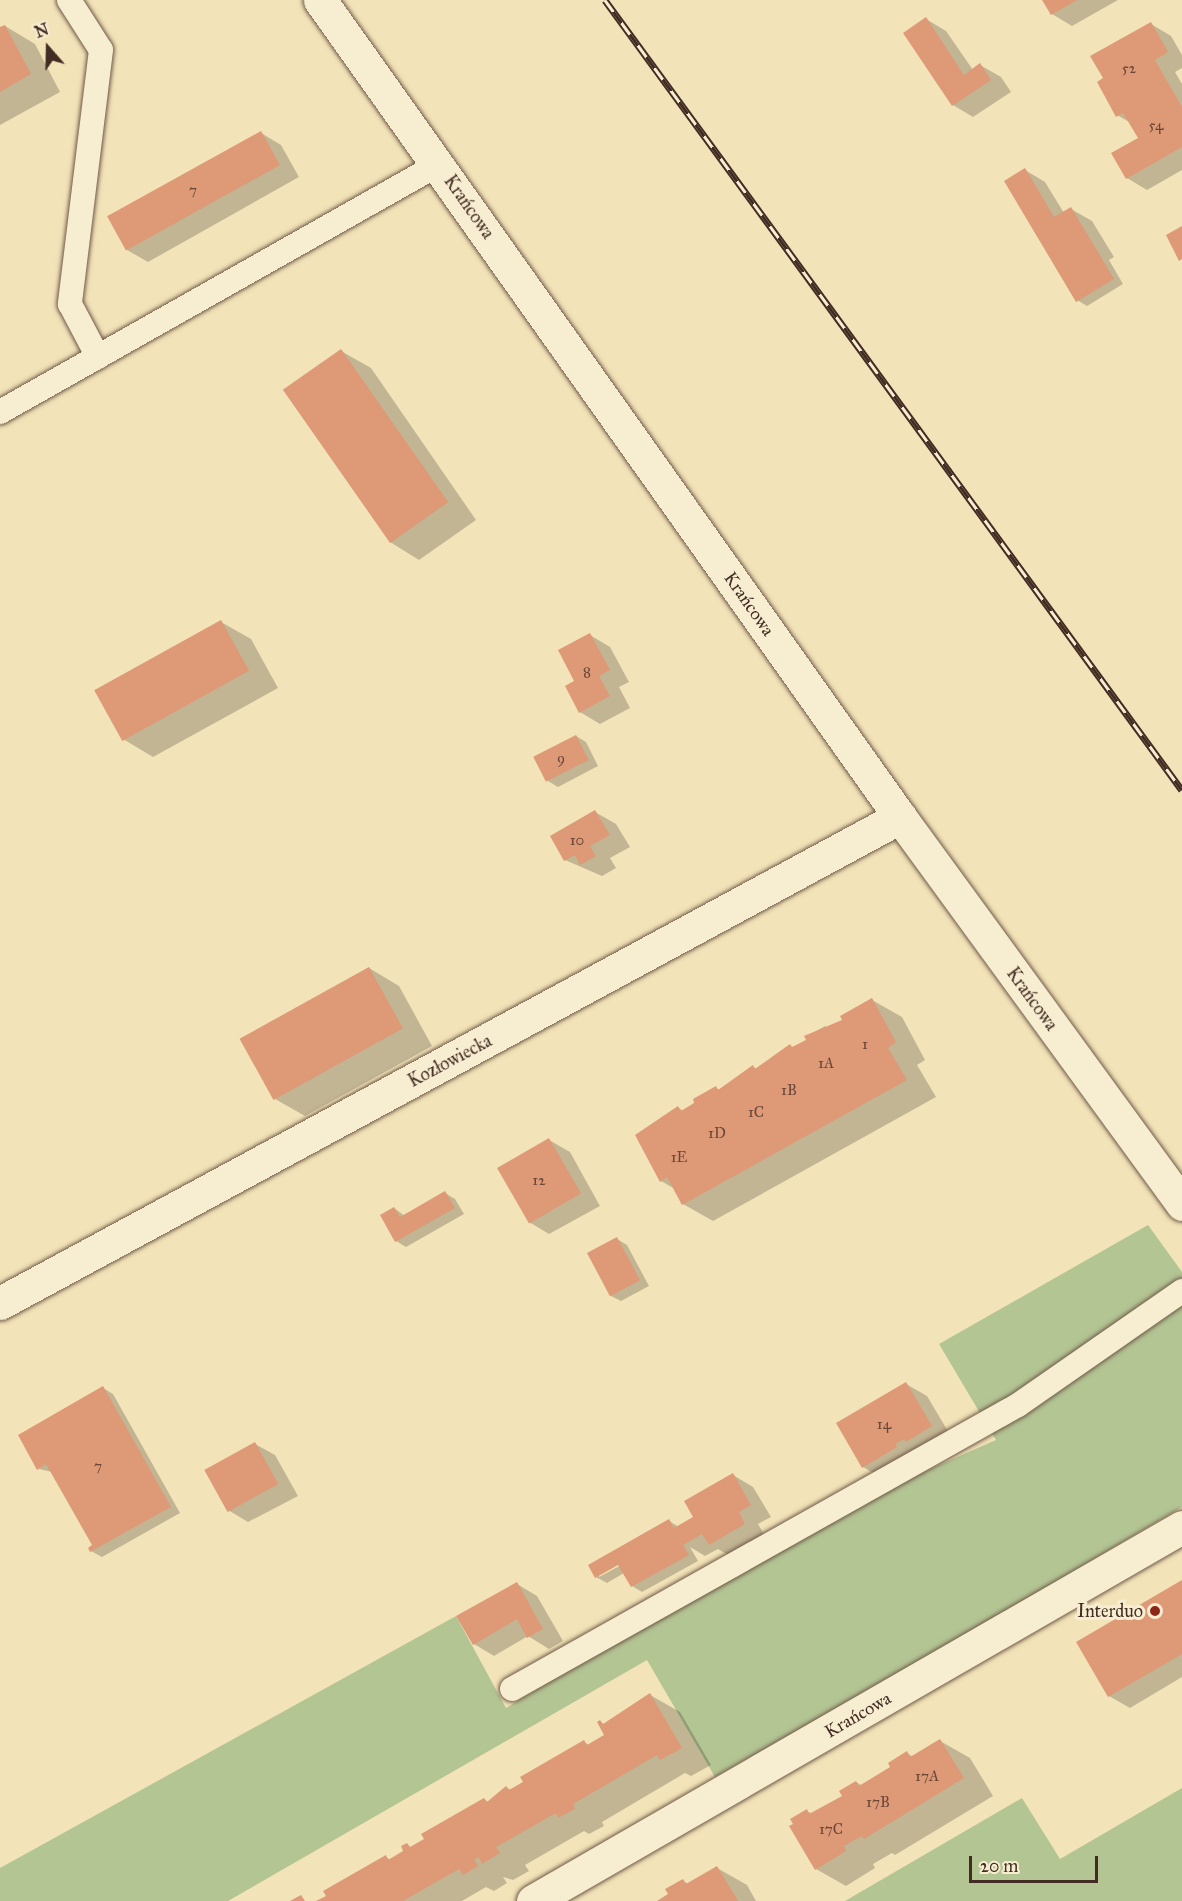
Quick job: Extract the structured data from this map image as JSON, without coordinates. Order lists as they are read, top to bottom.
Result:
{
  "streets": {
    "street": ["Krańcowa", "Kozłowiecka"]
  },
  "crossings": [
    ["Krańcowa", "Kozłowiecka"]
  ],
  "places": ["Interduo"],
  "house_numbers": [
    "52",
    "54",
    "7",
    "8",
    "9",
    "10",
    "1",
    "1A",
    "1B",
    "1C",
    "1D",
    "1E",
    "12",
    "14",
    "7",
    "17A",
    "17B",
    "17C"
  ],
  "scale_bar": "20 m",
  "north": "top"
}
